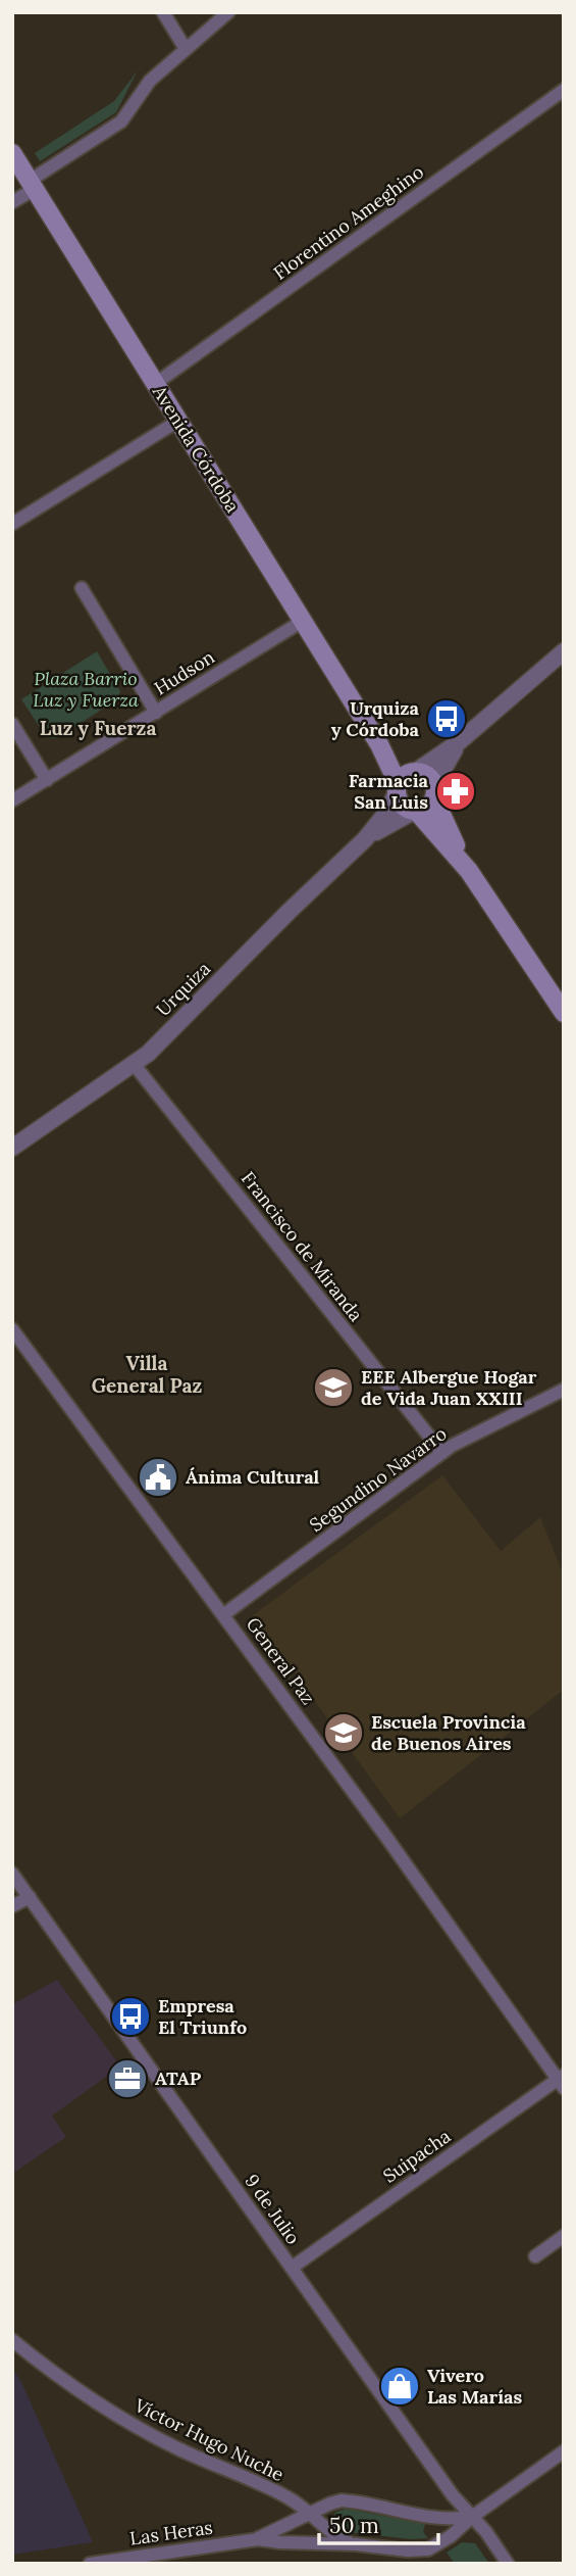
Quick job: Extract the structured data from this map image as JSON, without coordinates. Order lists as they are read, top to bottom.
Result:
{
  "streets": {
    "main road": ["Avenida Córdoba"],
    "street": [
      "Florentino Ameghino",
      "Hudson",
      "Urquiza",
      "Francisco de Miranda",
      "Segundino Navarro",
      "General Paz",
      "Suipacha",
      "9 de Julio",
      "Víctor Hugo Nuche",
      "Las Heras"
    ]
  },
  "crossings": [
    ["Florentino Ameghino", "Avenida Córdoba"],
    ["Avenida Córdoba", "Hudson"],
    ["Avenida Córdoba", "Urquiza"],
    ["Urquiza", "Francisco de Miranda"],
    ["Francisco de Miranda", "Segundino Navarro"],
    ["Segundino Navarro", "General Paz"],
    ["General Paz", "Suipacha"],
    ["Suipacha", "9 de Julio"],
    ["9 de Julio", "Las Heras"],
    ["Víctor Hugo Nuche", "Las Heras"]
  ],
  "districts": ["Luz y Fuerza", "Villa General Paz"],
  "parks": ["Plaza Barrio Luz y Fuerza"],
  "places": {
    "bus stop": ["Urquiza y Córdoba", "Empresa El Triunfo"],
    "pharmacy": ["Farmacia San Luis"],
    "school or university": ["EEE Albergue Hogar de Vida Juan XXIII", "Escuela Provincia de Buenos Aires"],
    "public building": ["Ánima Cultural"],
    "office": ["ATAP"],
    "shop": ["Vivero Las Marías"]
  },
  "scale_bar": "50 m"
}
